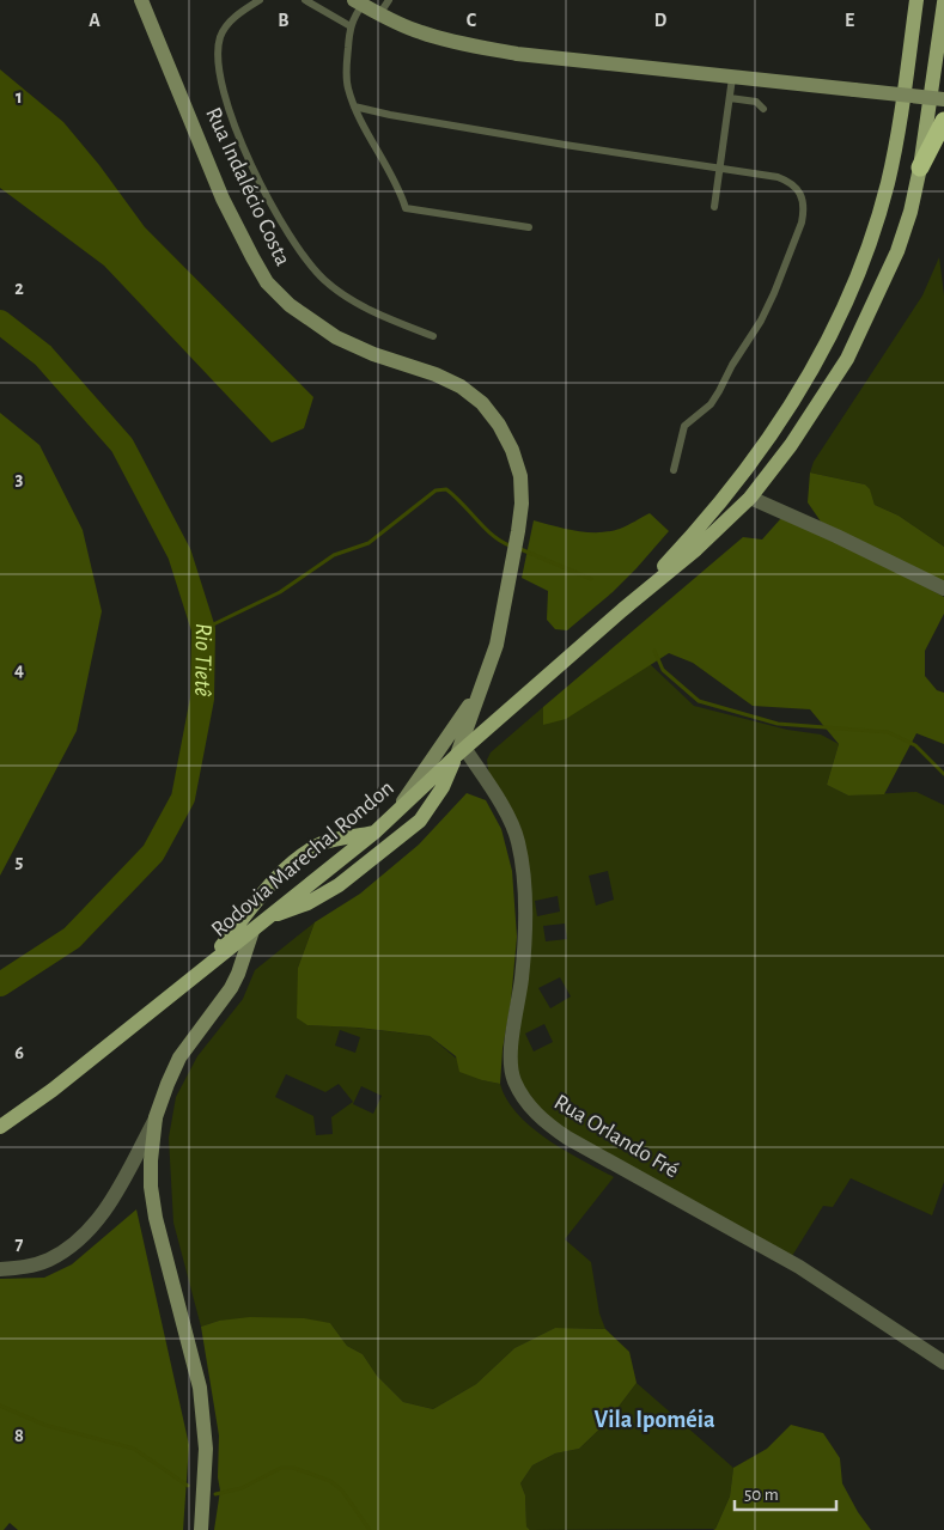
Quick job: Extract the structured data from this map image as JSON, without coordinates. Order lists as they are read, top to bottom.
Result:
{
  "streets": {
    "main road": ["Rodovia Marechal Rondon"],
    "street": ["Rua Indalécio Costa", "Rua Orlando Fré"]
  },
  "crossings": [
    ["Rua Indalécio Costa", "Rodovia Marechal Rondon"],
    ["Rua Indalécio Costa", "Rua Orlando Fré"],
    ["Rodovia Marechal Rondon", "Rua Orlando Fré"]
  ],
  "districts": ["Vila Ipoméia"],
  "water": ["Rio Tietê"],
  "scale_bar": "50 m",
  "grid": {
    "columns": [
      "A",
      "B",
      "C",
      "D",
      "E"
    ],
    "rows": [
      "1",
      "2",
      "3",
      "4",
      "5",
      "6",
      "7",
      "8"
    ]
  }
}
